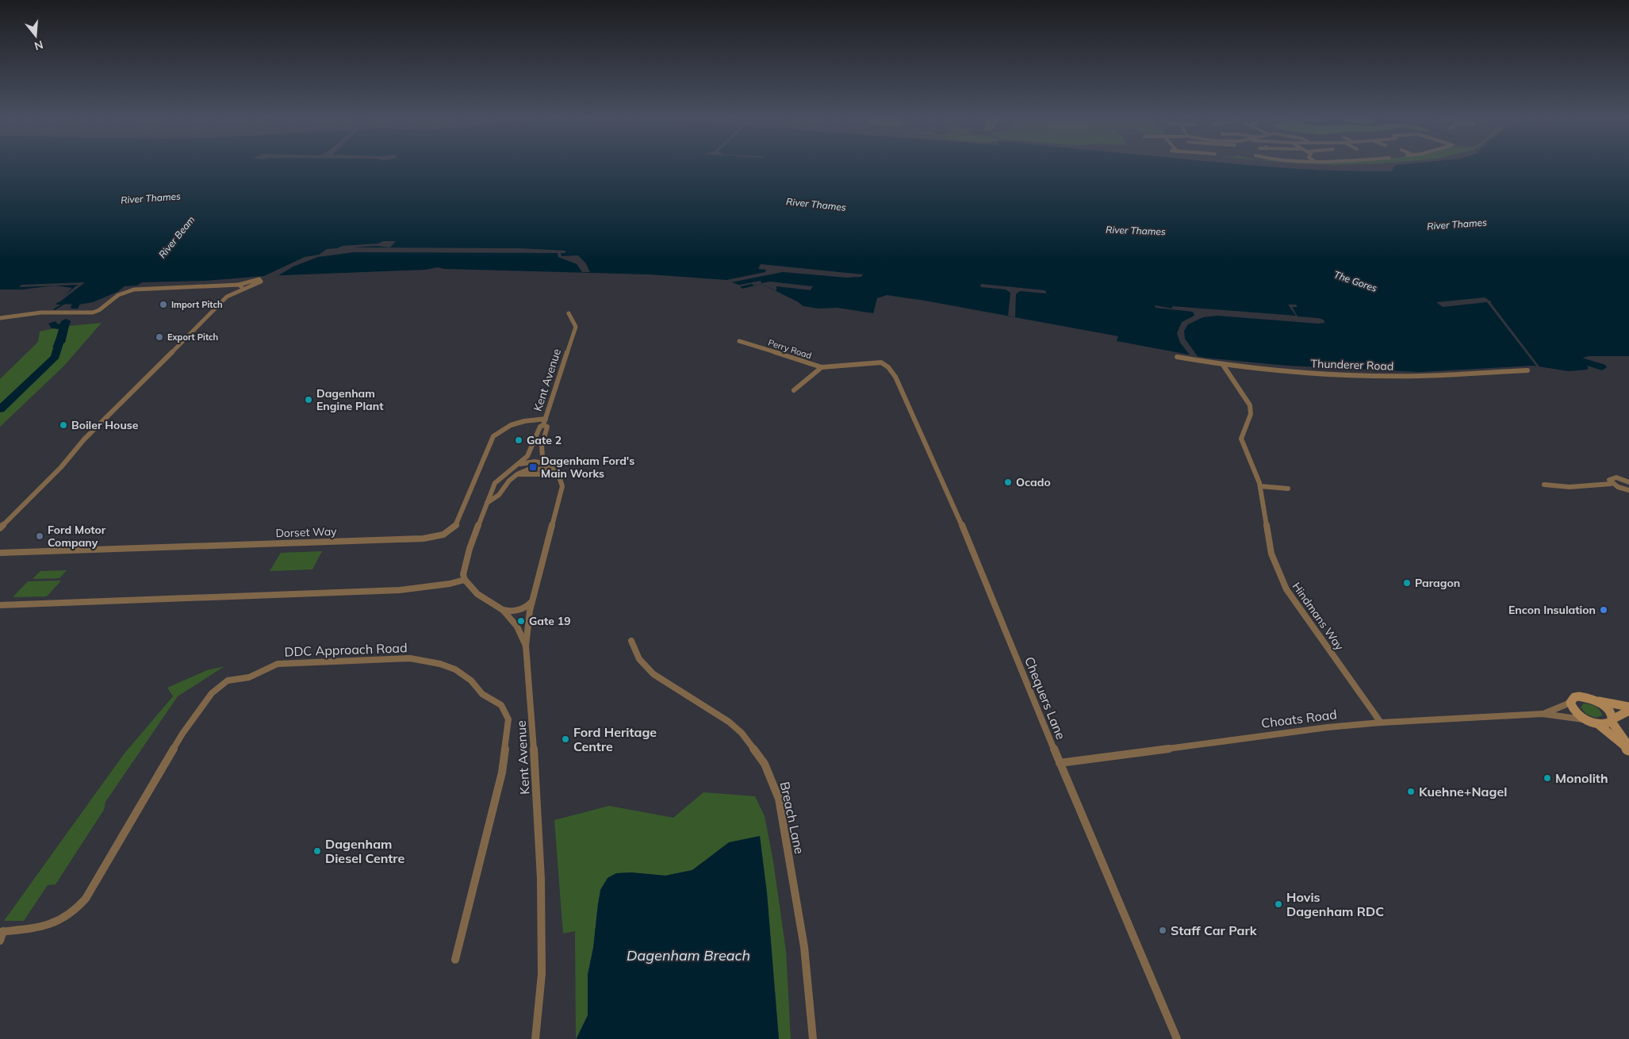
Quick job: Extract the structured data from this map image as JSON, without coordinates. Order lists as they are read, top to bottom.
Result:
{
  "streets": {
    "street": [
      "Perry Road",
      "Thunderer Road",
      "Kent Avenue",
      "Dorset Way",
      "Hindmans Way",
      "DDC Approach Road",
      "Chequers Lane",
      "Choats Road",
      "Breach Lane"
    ]
  },
  "crossings": [
    ["Perry Road", "Chequers Lane"],
    ["Thunderer Road", "Hindmans Way"],
    ["Kent Avenue", "Dorset Way"],
    ["Hindmans Way", "Choats Road"],
    ["Chequers Lane", "Choats Road"]
  ],
  "water": [
    "River Thames",
    "River Beam",
    "The Gores",
    "Dagenham Breach"
  ],
  "places": {
    "other": [
      "Import Pitch",
      "Export Pitch",
      "Dagenham Engine Plant",
      "Boiler House",
      "Gate 2",
      "Ocado",
      "Ford Motor Company",
      "Paragon",
      "Encon Insulation",
      "Gate 19",
      "Ford Heritage Centre",
      "Monolith",
      "Kuehne+Nagel",
      "Dagenham Diesel Centre",
      "Hovis Dagenham RDC",
      "Staff Car Park"
    ],
    "transit": ["Dagenham Ford's Main Works"]
  },
  "north": "bottom"
}
